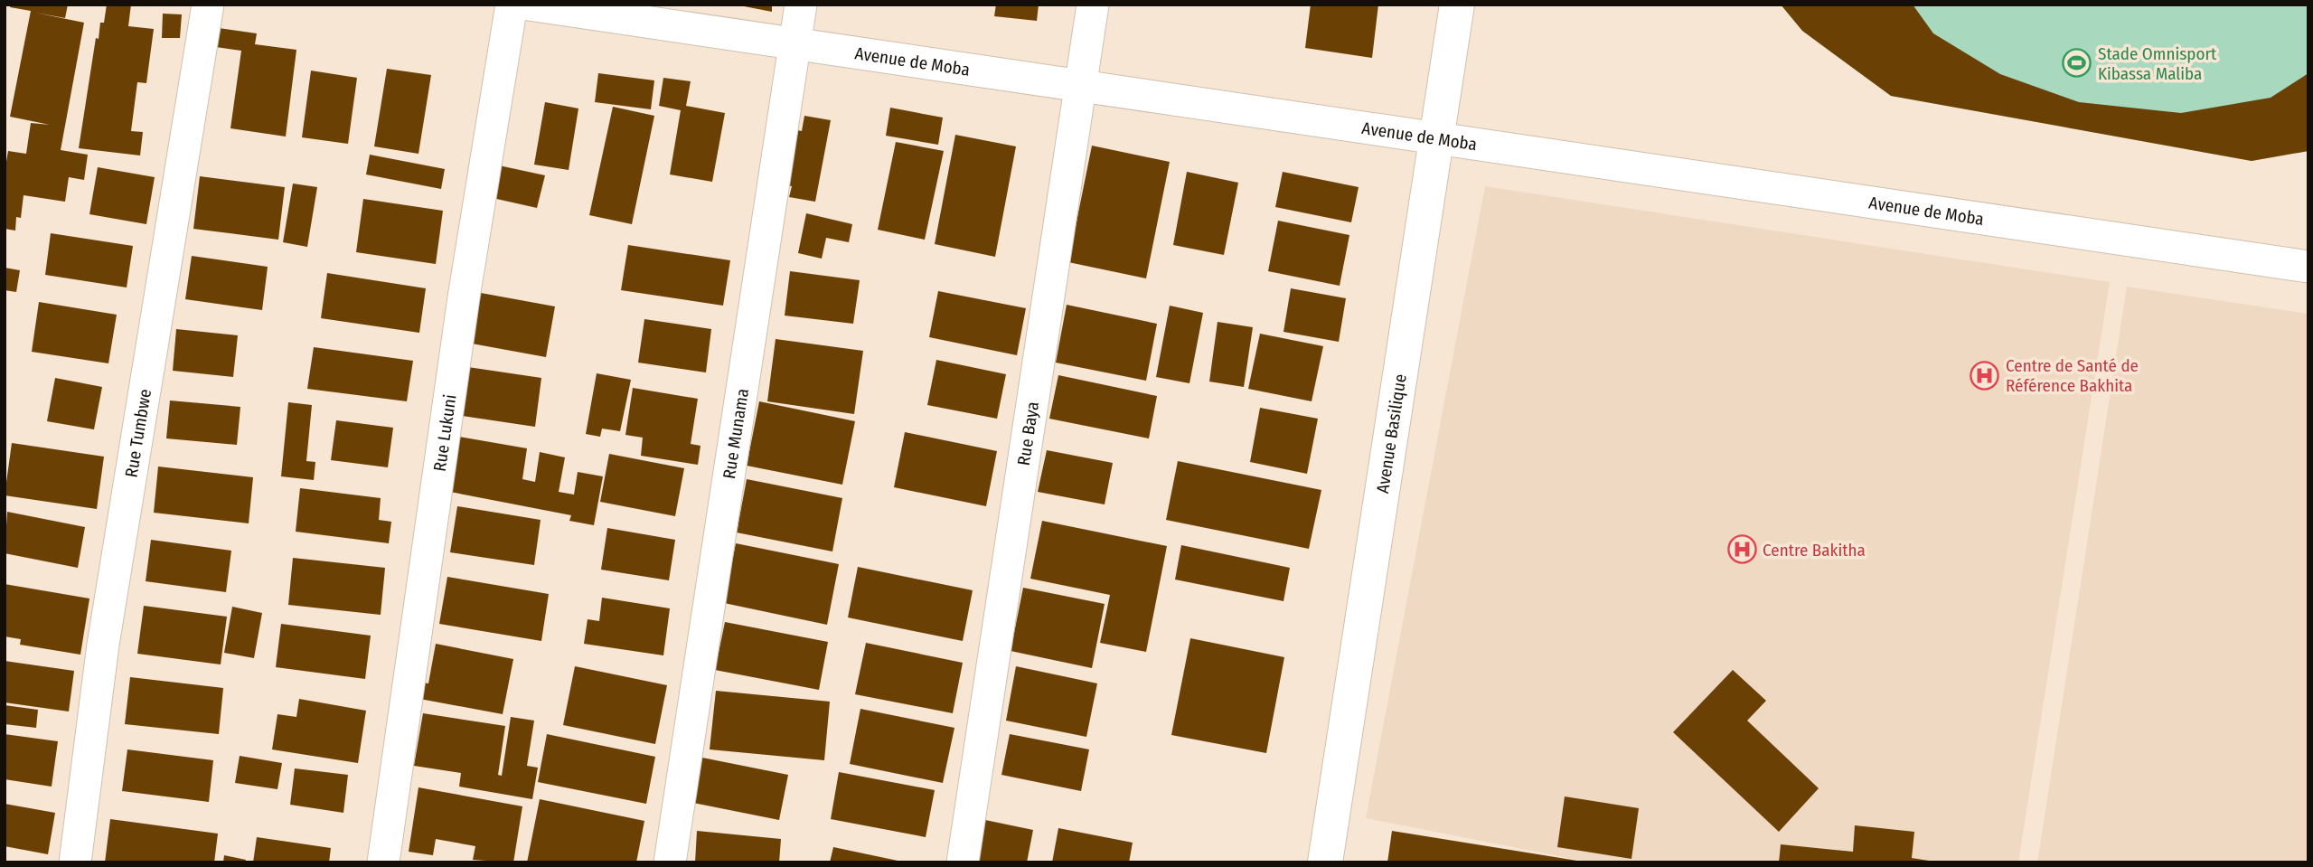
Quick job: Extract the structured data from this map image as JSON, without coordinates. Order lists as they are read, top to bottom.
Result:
{
  "streets": {
    "street": [
      "Avenue de Moba",
      "Rue Tumbwe",
      "Rue Lukuni",
      "Rue Baya",
      "Rue Munama",
      "Avenue Basilique"
    ]
  },
  "crossings": [
    ["Avenue de Moba", "Rue Baya"],
    ["Avenue de Moba", "Rue Munama"],
    ["Avenue de Moba", "Avenue Basilique"]
  ],
  "places": {
    "sports": ["Stade Omnisport Kibassa Maliba"],
    "hospital": ["Centre de Santé de Référence Bakhita", "Centre Bakitha"]
  }
}
